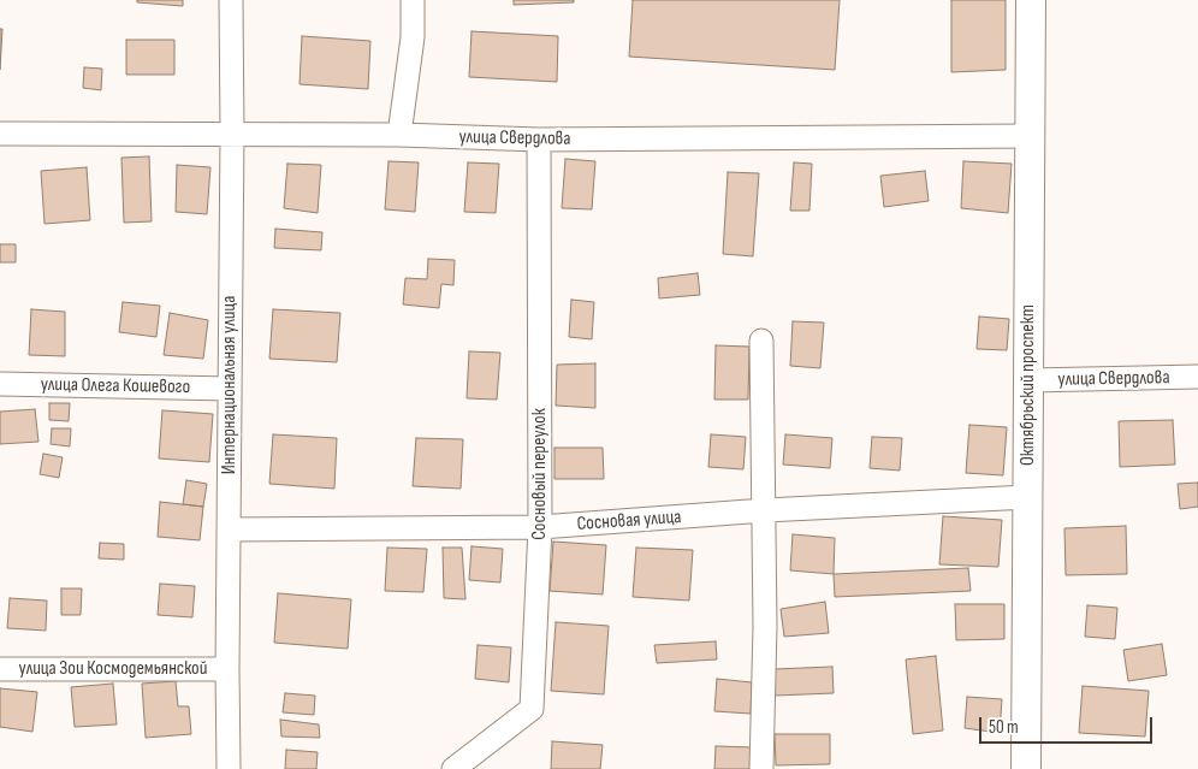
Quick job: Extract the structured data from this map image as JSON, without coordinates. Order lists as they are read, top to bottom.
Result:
{
  "streets": {
    "street": [
      "улица Свердлова",
      "Интернациональная улица",
      "Октябрьский проспект",
      "улица Олега Кошевого",
      "Сосновый переулок",
      "Сосновая улица",
      "улица Зои Космодемьянской"
    ]
  },
  "crossings": [
    ["улица Свердлова", "Интернациональная улица"],
    ["улица Свердлова", "Октябрьский проспект"],
    ["улица Свердлова", "Сосновый переулок"],
    ["Интернациональная улица", "улица Олега Кошевого"],
    ["Интернациональная улица", "Сосновая улица"],
    ["Интернациональная улица", "улица Зои Космодемьянской"],
    ["Октябрьский проспект", "Сосновая улица"],
    ["Сосновый переулок", "Сосновая улица"]
  ],
  "scale_bar": "50 m"
}
